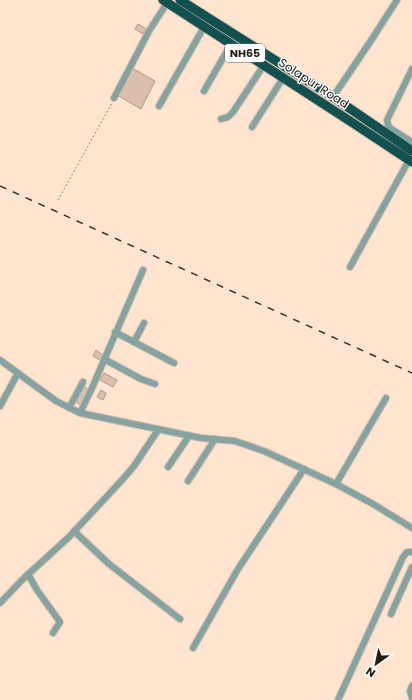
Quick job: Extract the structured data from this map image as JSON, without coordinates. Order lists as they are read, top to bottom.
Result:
{
  "streets": {
    "highway": ["NH65", "Solapur Road"]
  },
  "north": "bottom left"
}
